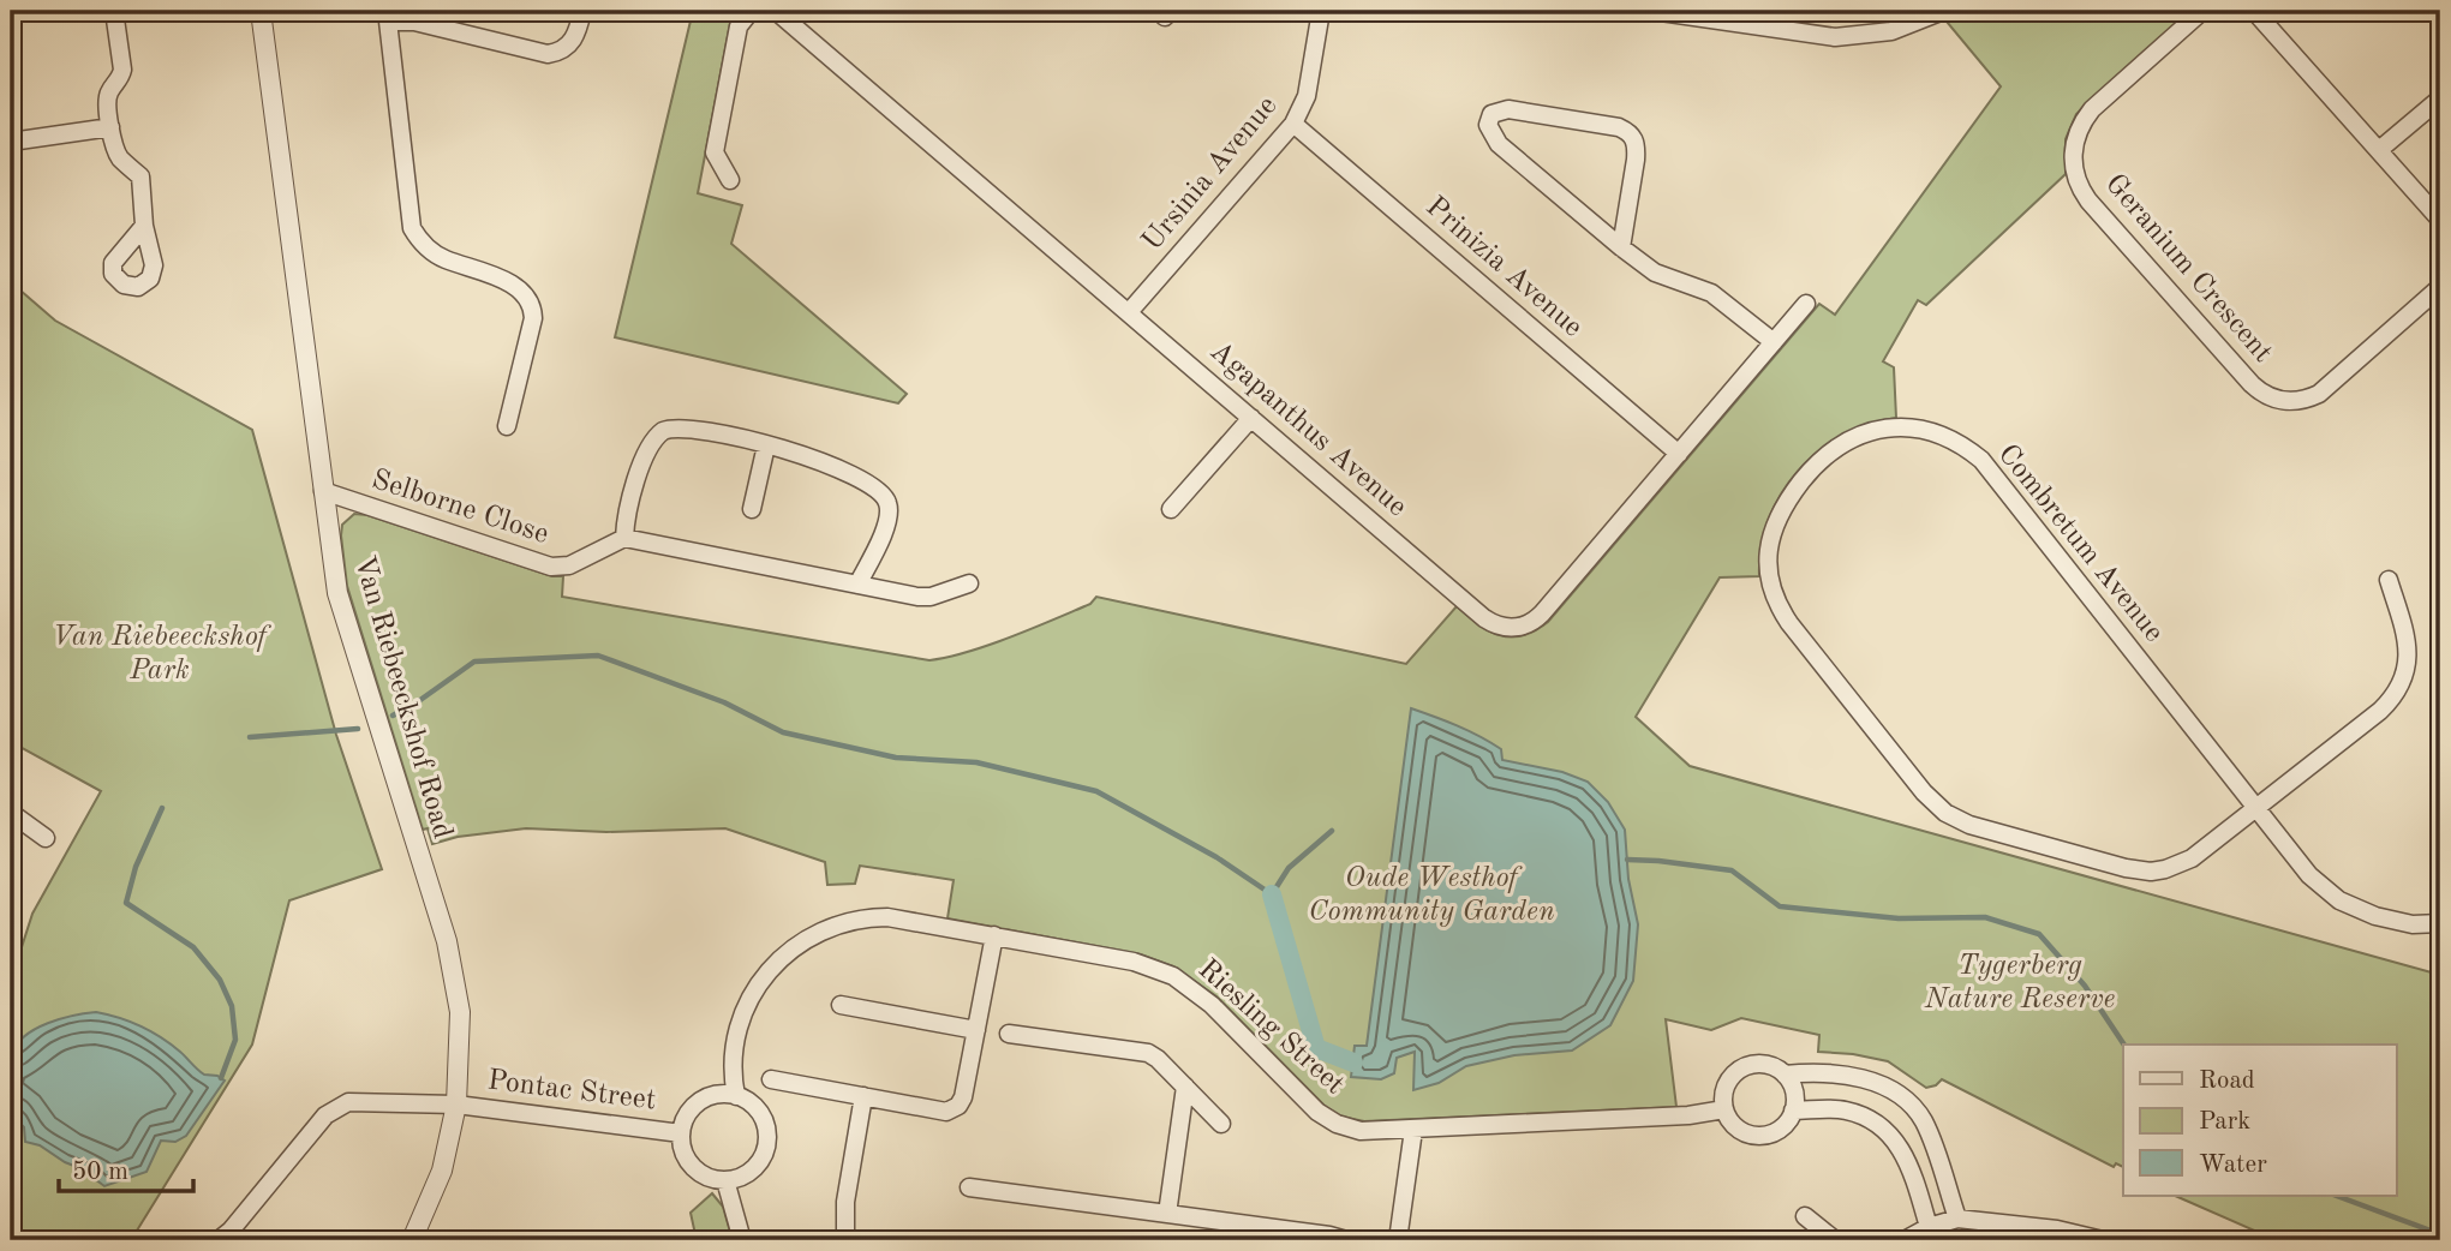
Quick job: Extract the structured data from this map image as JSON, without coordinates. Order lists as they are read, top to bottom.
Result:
{
  "streets": {
    "street": [
      "Ursinia Avenue",
      "Prinizia Avenue",
      "Geranium Crescent",
      "Agapanthus Avenue",
      "Selborne Close",
      "Combretum Avenue",
      "Van Riebeeckshof Road",
      "Riesling Street",
      "Pontac Street"
    ]
  },
  "crossings": [
    ["Ursinia Avenue", "Prinizia Avenue"],
    ["Ursinia Avenue", "Agapanthus Avenue"],
    ["Prinizia Avenue", "Agapanthus Avenue"],
    ["Selborne Close", "Van Riebeeckshof Road"],
    ["Van Riebeeckshof Road", "Pontac Street"],
    ["Riesling Street", "Pontac Street"]
  ],
  "parks": ["Van Riebeeckshof Park", "Oude Westhof Community Garden", "Tygerberg Nature Reserve"],
  "legend": ["Road", "Park", "Water"],
  "scale_bar": "50 m"
}
